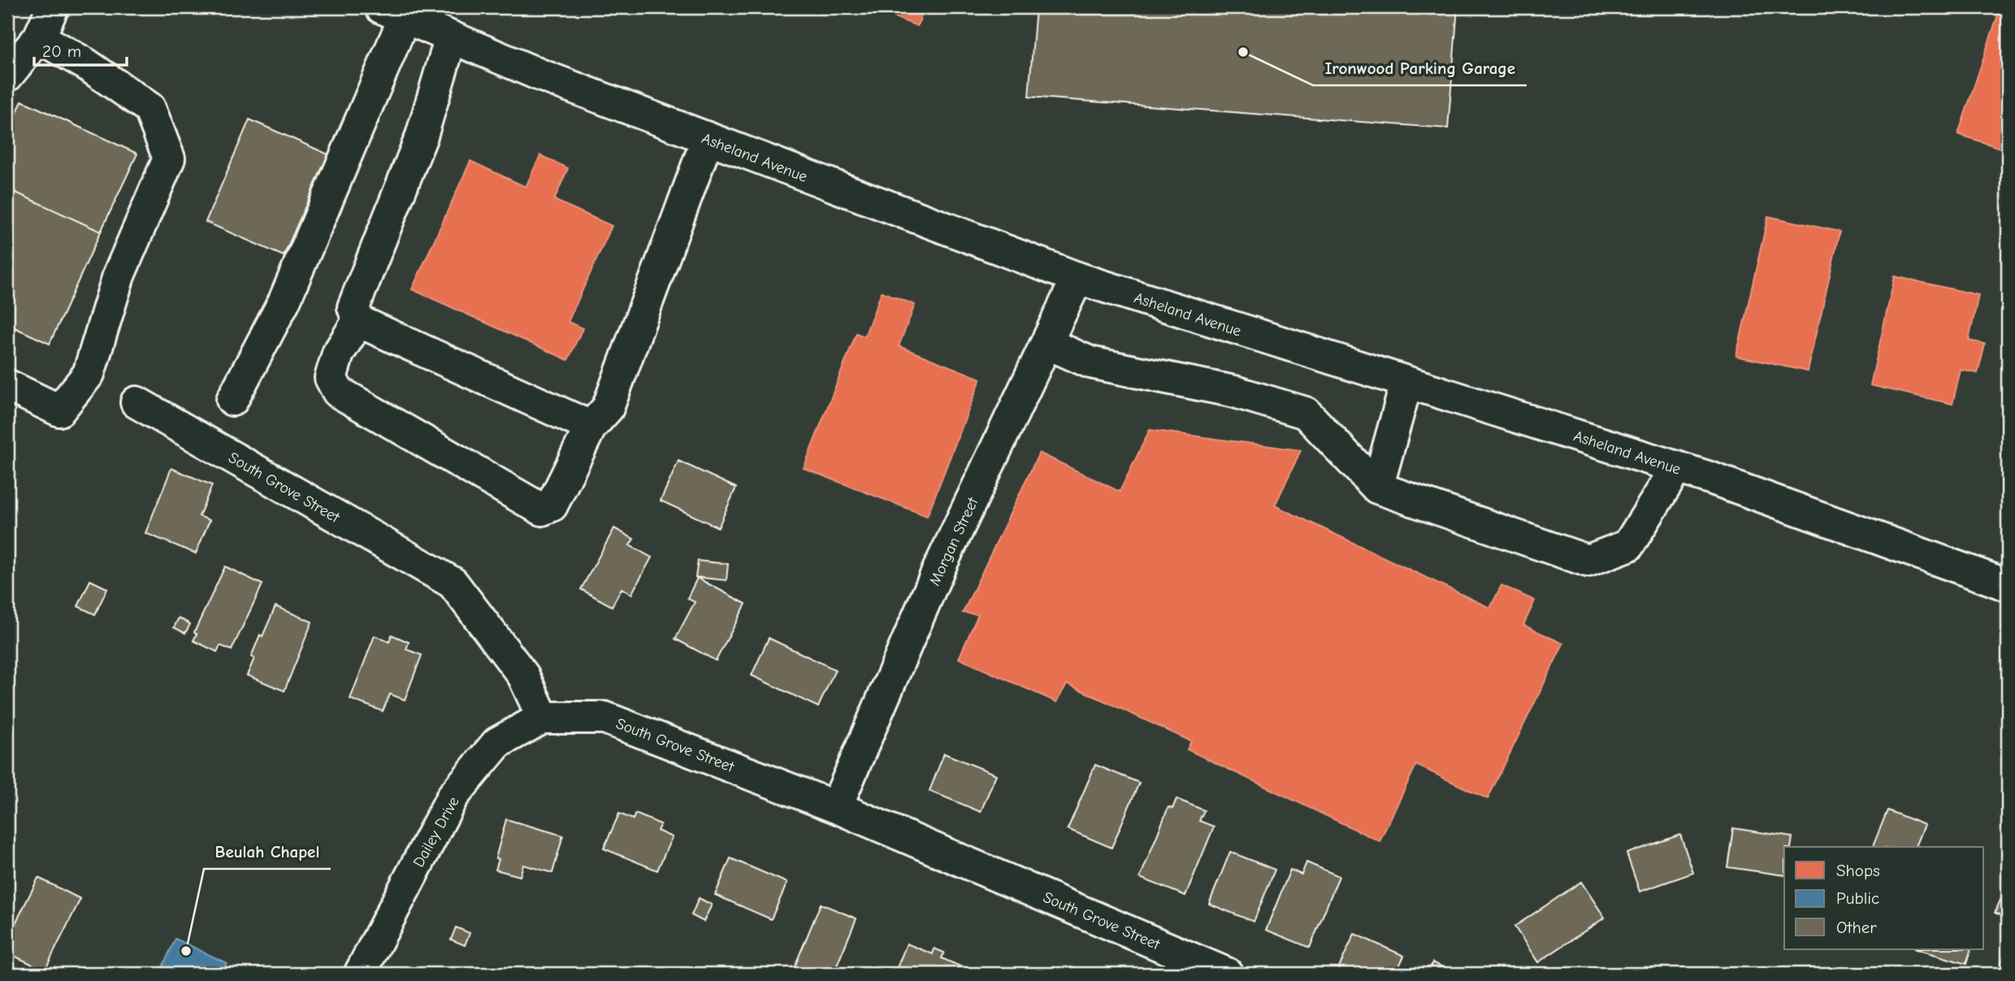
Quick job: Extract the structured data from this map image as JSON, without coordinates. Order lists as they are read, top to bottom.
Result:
{
  "streets": {
    "street": [
      "Asheland Avenue",
      "South Grove Street",
      "Morgan Street",
      "Dailey Drive"
    ]
  },
  "crossings": [
    ["Asheland Avenue", "Morgan Street"],
    ["South Grove Street", "Morgan Street"],
    ["South Grove Street", "Dailey Drive"]
  ],
  "places": ["Ironwood Parking Garage", "Beulah Chapel"],
  "legend": ["Shops", "Public", "Other"],
  "scale_bar": "20 m"
}
